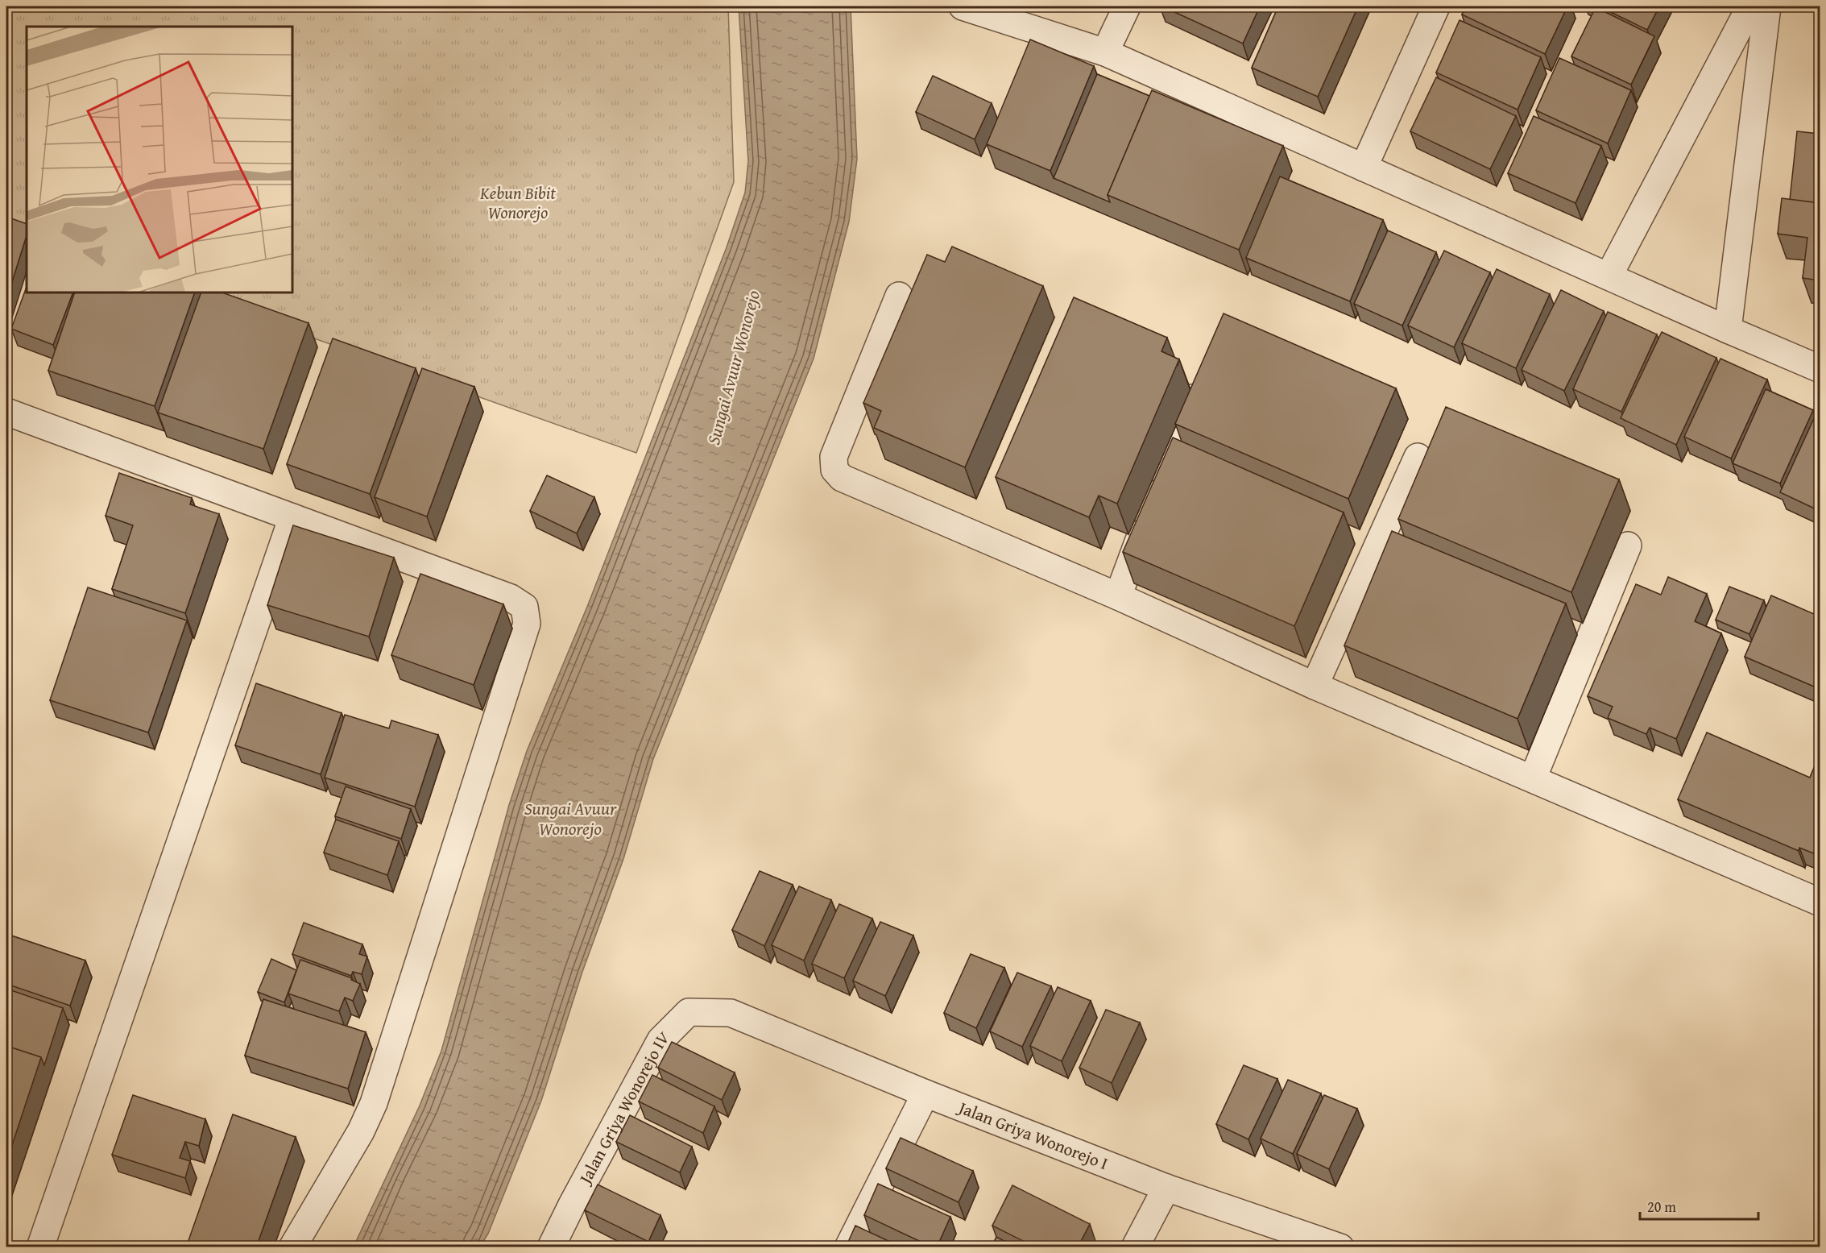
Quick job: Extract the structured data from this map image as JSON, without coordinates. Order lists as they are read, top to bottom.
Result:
{
  "streets": {
    "street": ["Jalan Griya Wonorejo IV", "Jalan Griya Wonorejo I"]
  },
  "crossings": [
    ["Jalan Griya Wonorejo IV", "Jalan Griya Wonorejo I"]
  ],
  "water": ["Sungai Avuur Wonorejo"],
  "parks": ["Kebun Bibit Wonorejo"],
  "scale_bar": "20 m"
}
